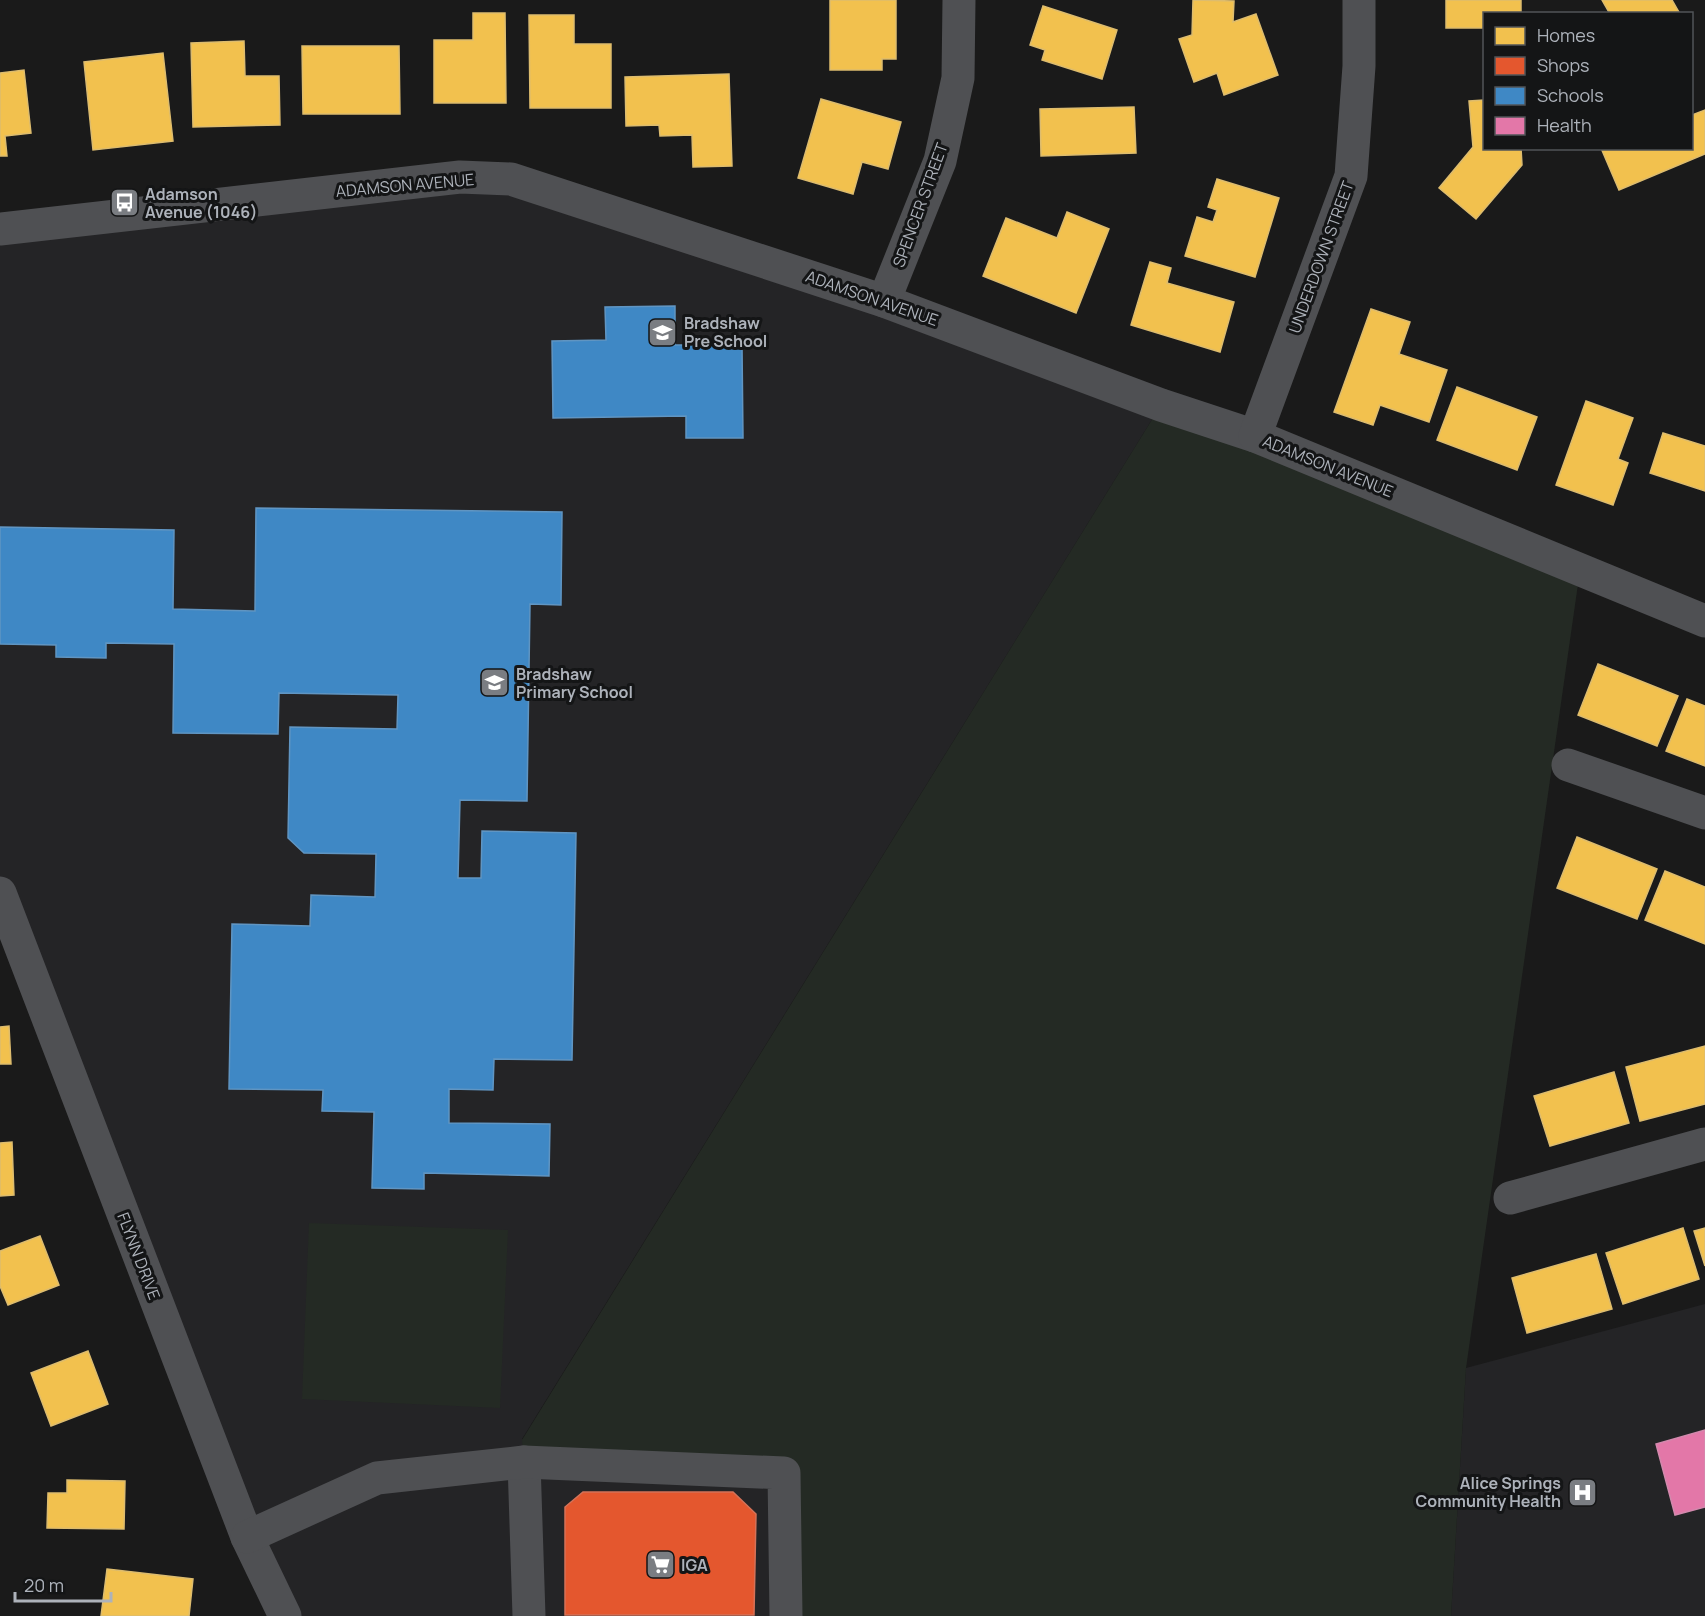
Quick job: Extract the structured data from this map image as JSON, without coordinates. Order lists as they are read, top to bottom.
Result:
{
  "streets": {
    "street": [
      "ADAMSON AVENUE",
      "SPENCER STREET",
      "UNDERDOWN STREET",
      "FLYNN DRIVE"
    ]
  },
  "crossings": [
    ["ADAMSON AVENUE", "SPENCER STREET"],
    ["ADAMSON AVENUE", "UNDERDOWN STREET"]
  ],
  "places": {
    "bus stop": ["Adamson Avenue (1046)"],
    "school or university": ["Bradshaw Pre School", "Bradshaw Primary School"],
    "hospital": ["Alice Springs Community Health"],
    "supermarket": ["IGA"]
  },
  "legend": [
    "Homes",
    "Shops",
    "Schools",
    "Health"
  ],
  "scale_bar": "20 m"
}
